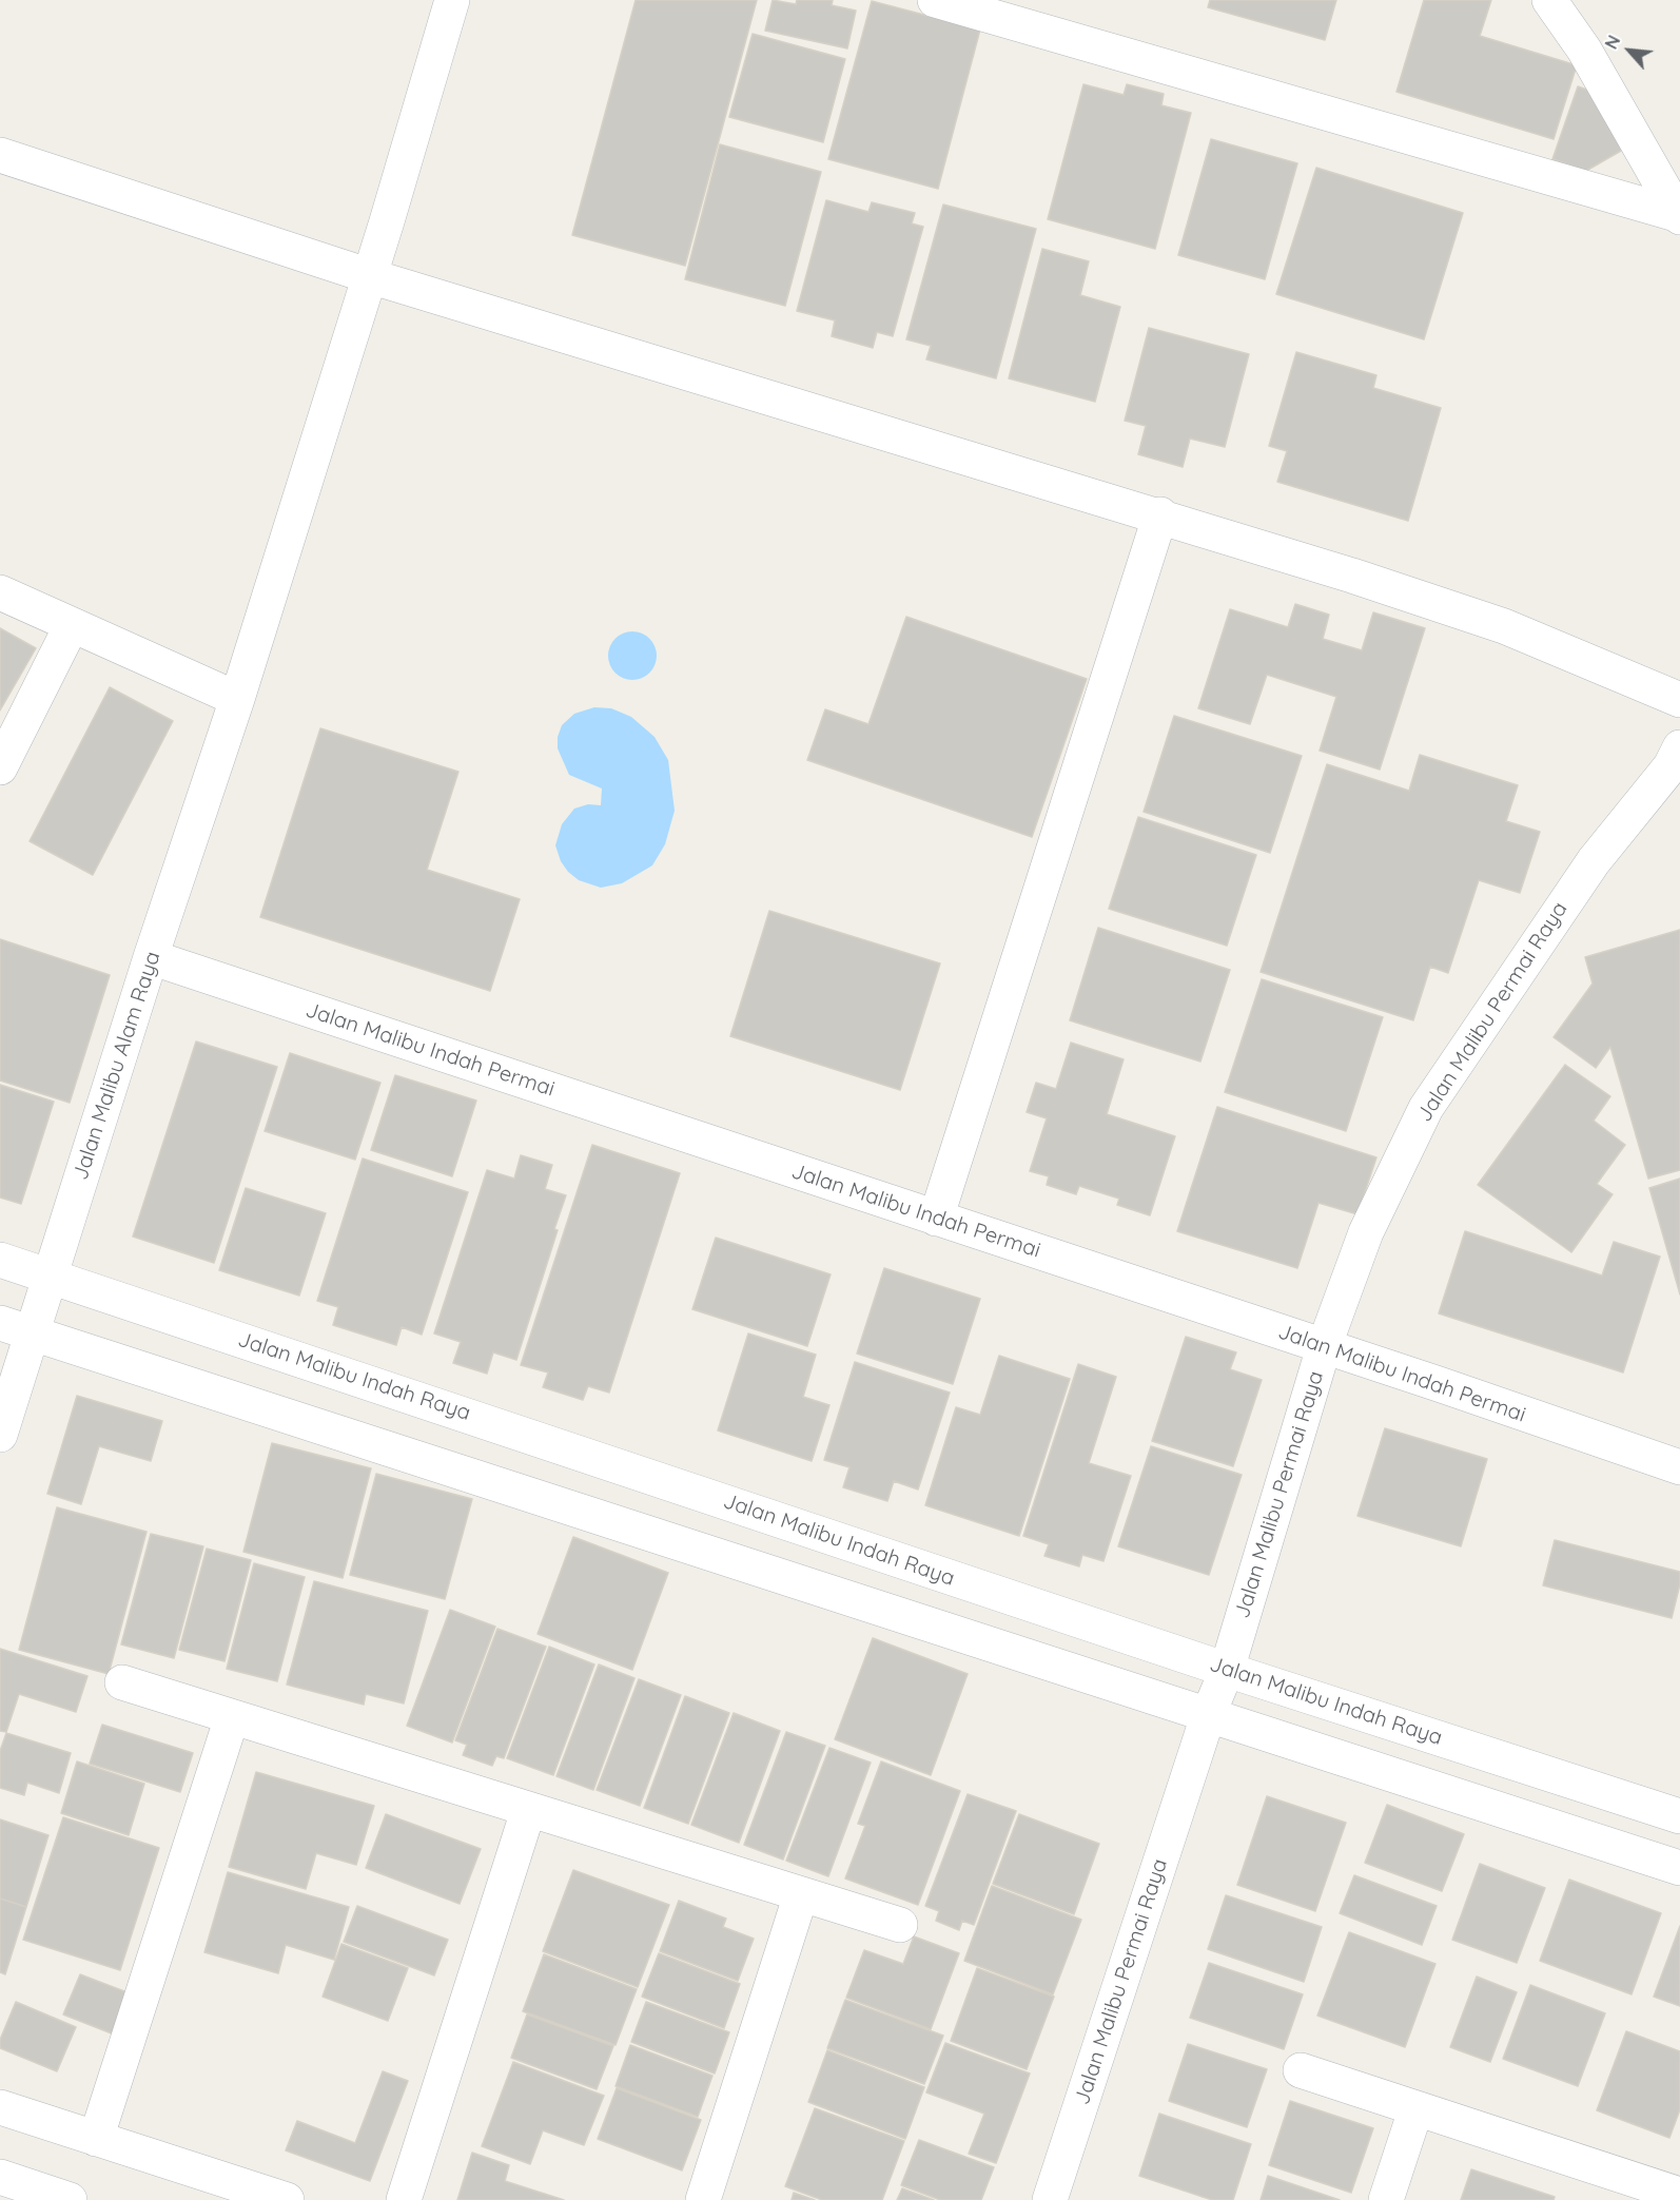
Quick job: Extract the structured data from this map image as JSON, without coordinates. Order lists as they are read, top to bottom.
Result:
{
  "streets": {
    "street": [
      "Jalan Malibu Permai Raya",
      "Jalan Malibu Indah Permai",
      "Jalan Malibu Alam Raya",
      "Jalan Malibu Indah Raya"
    ]
  },
  "crossings": [
    ["Jalan Malibu Permai Raya", "Jalan Malibu Indah Permai"],
    ["Jalan Malibu Permai Raya", "Jalan Malibu Indah Raya"],
    ["Jalan Malibu Indah Permai", "Jalan Malibu Alam Raya"],
    ["Jalan Malibu Alam Raya", "Jalan Malibu Indah Raya"]
  ],
  "north": "top left"
}
